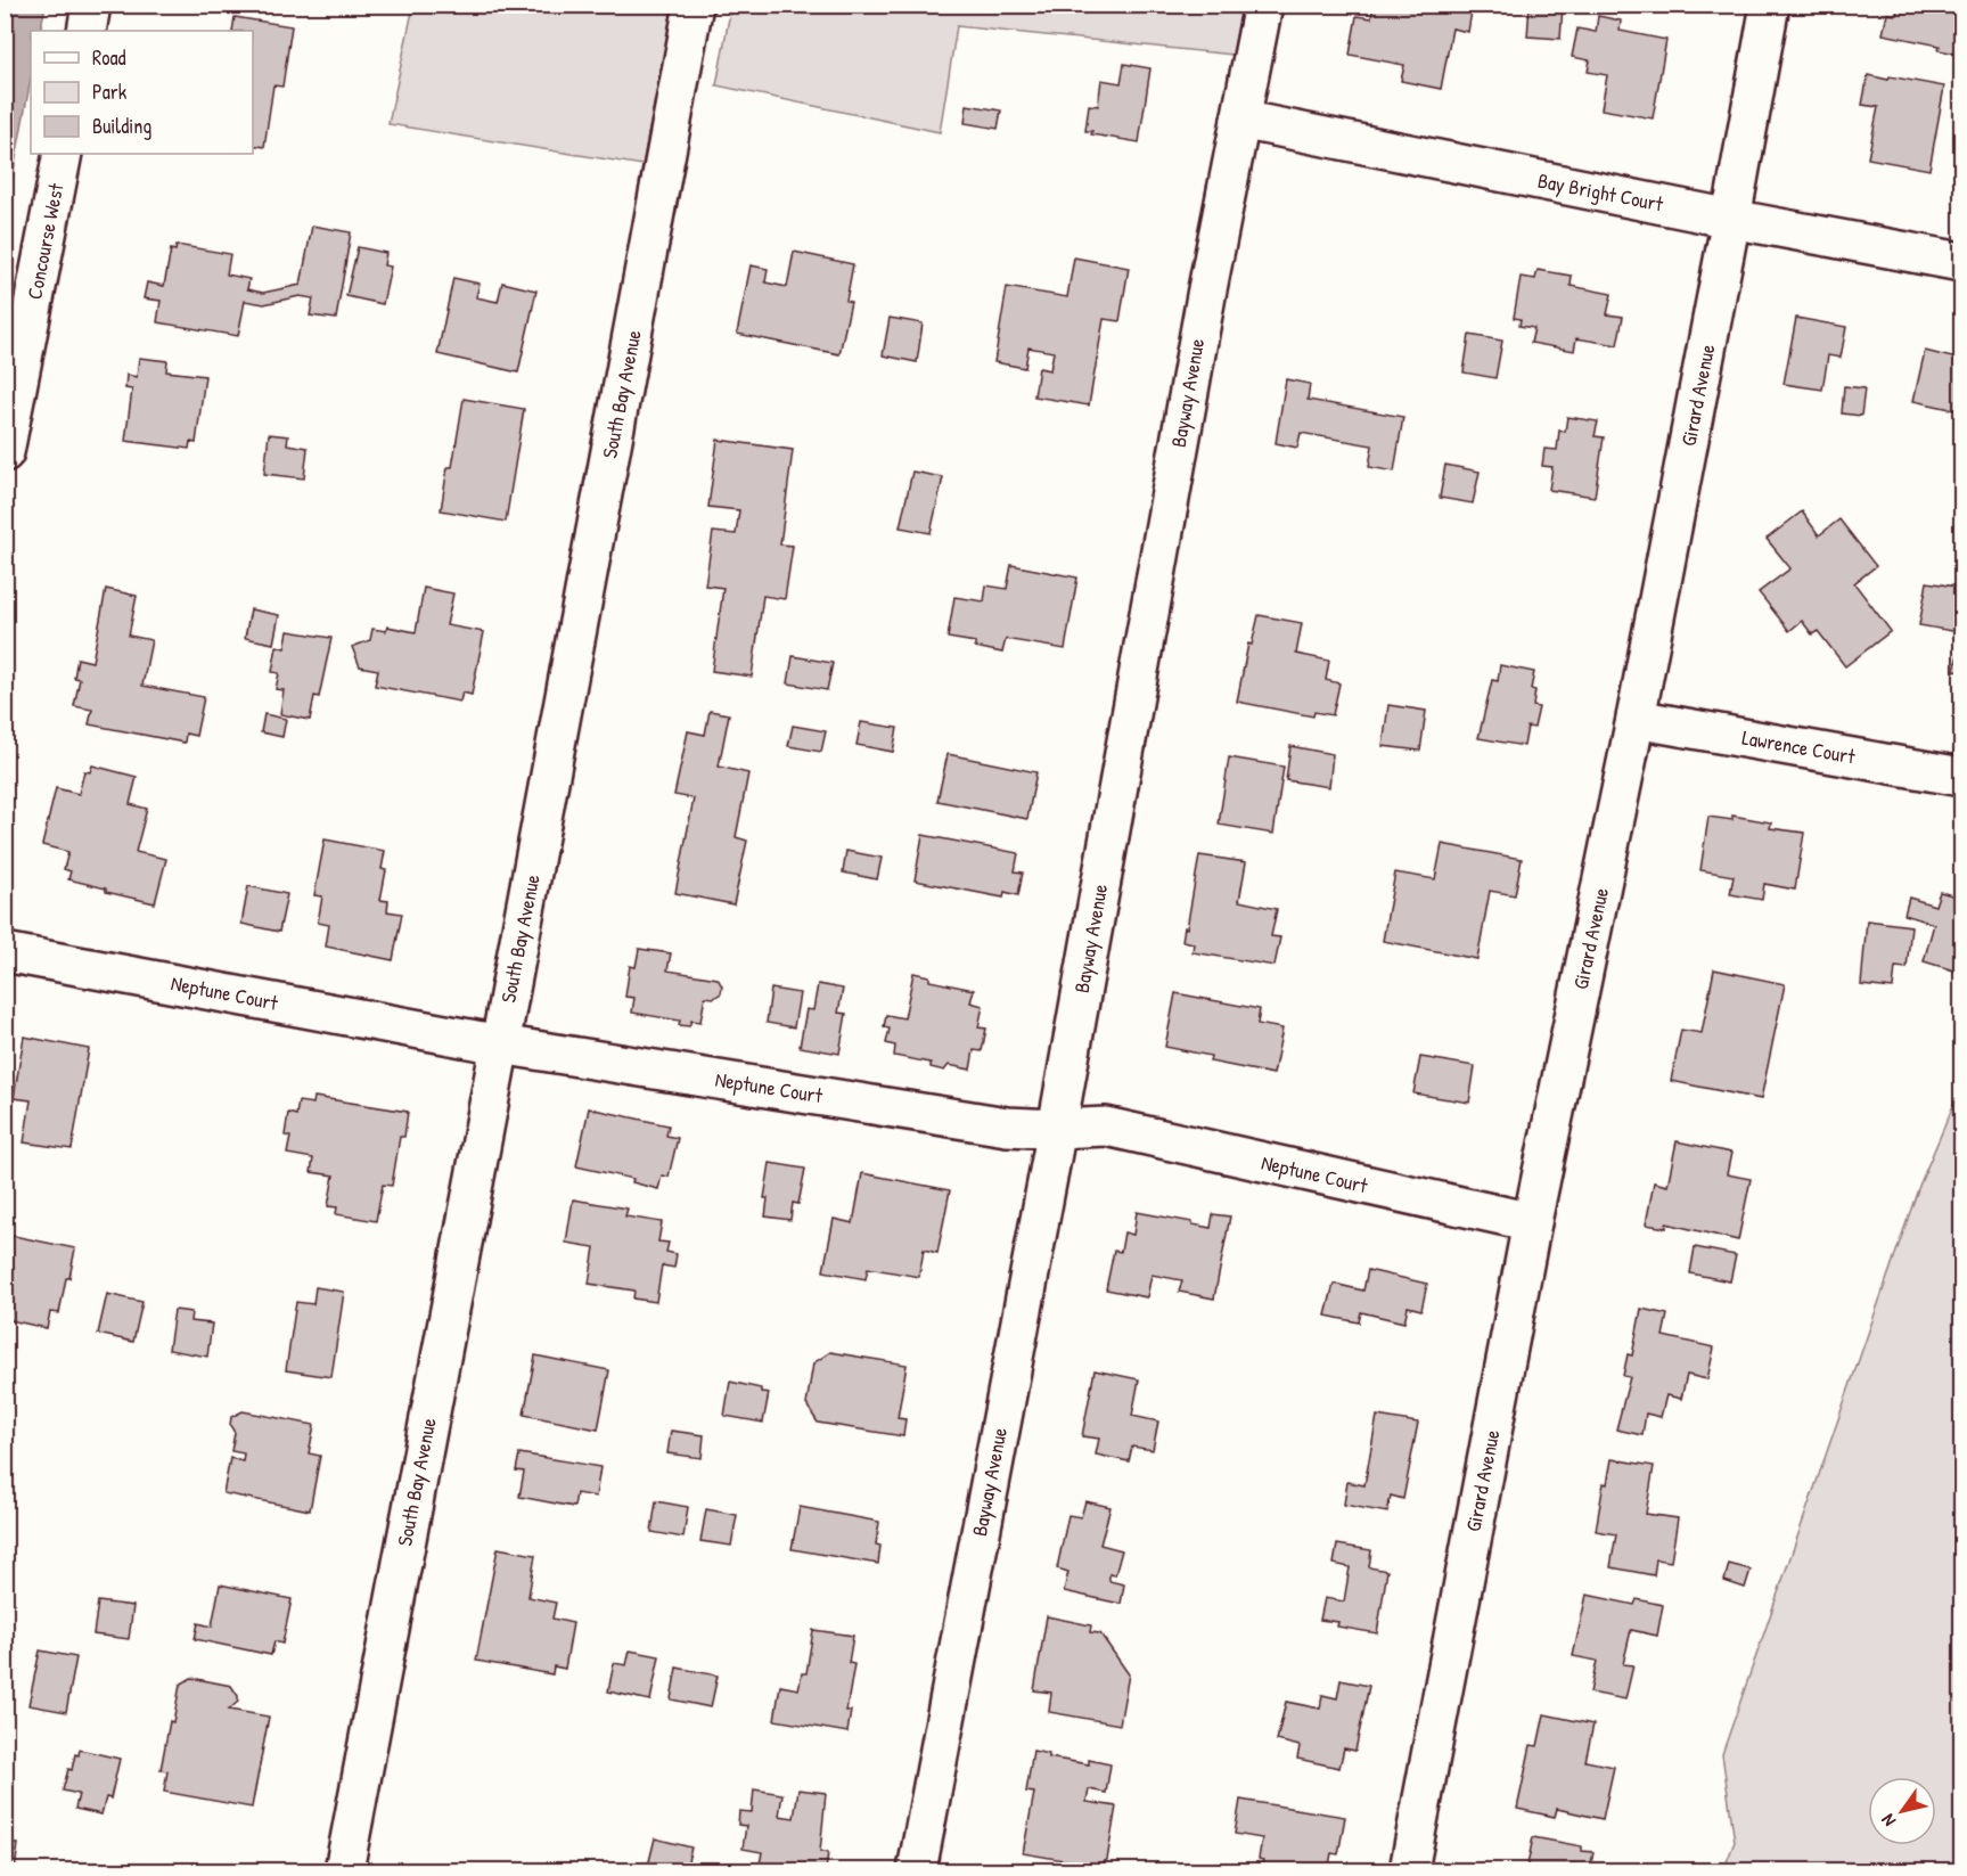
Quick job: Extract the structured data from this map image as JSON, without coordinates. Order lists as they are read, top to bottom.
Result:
{
  "streets": {
    "street": [
      "Bay Bright Court",
      "Concourse West",
      "Bayway Avenue",
      "South Bay Avenue",
      "Girard Avenue",
      "Lawrence Court",
      "Neptune Court"
    ]
  },
  "crossings": [
    ["Bay Bright Court", "Bayway Avenue"],
    ["Bay Bright Court", "Girard Avenue"],
    ["Bayway Avenue", "Neptune Court"],
    ["South Bay Avenue", "Neptune Court"],
    ["Girard Avenue", "Lawrence Court"],
    ["Girard Avenue", "Neptune Court"]
  ],
  "legend": ["Road", "Park", "Building"],
  "north": "bottom left"
}
